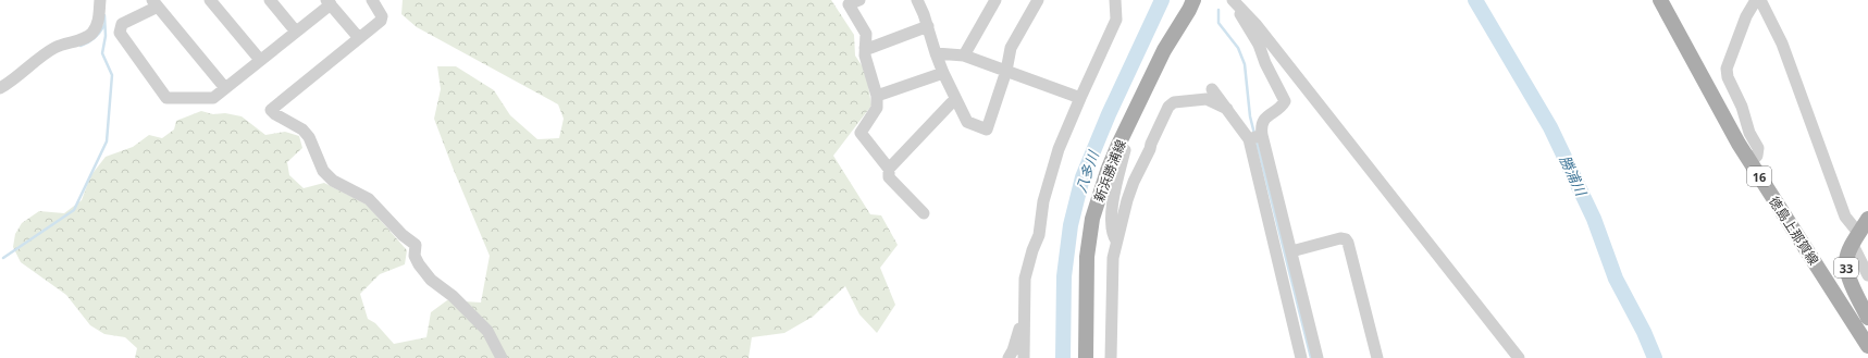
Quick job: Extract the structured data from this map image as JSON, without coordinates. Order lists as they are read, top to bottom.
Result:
{
  "streets": {
    "main road": [
      "新浜勝浦線",
      "16",
      "徳島上那賀線",
      "33"
    ]
  },
  "water": ["八多川", "勝浦川"]
}
